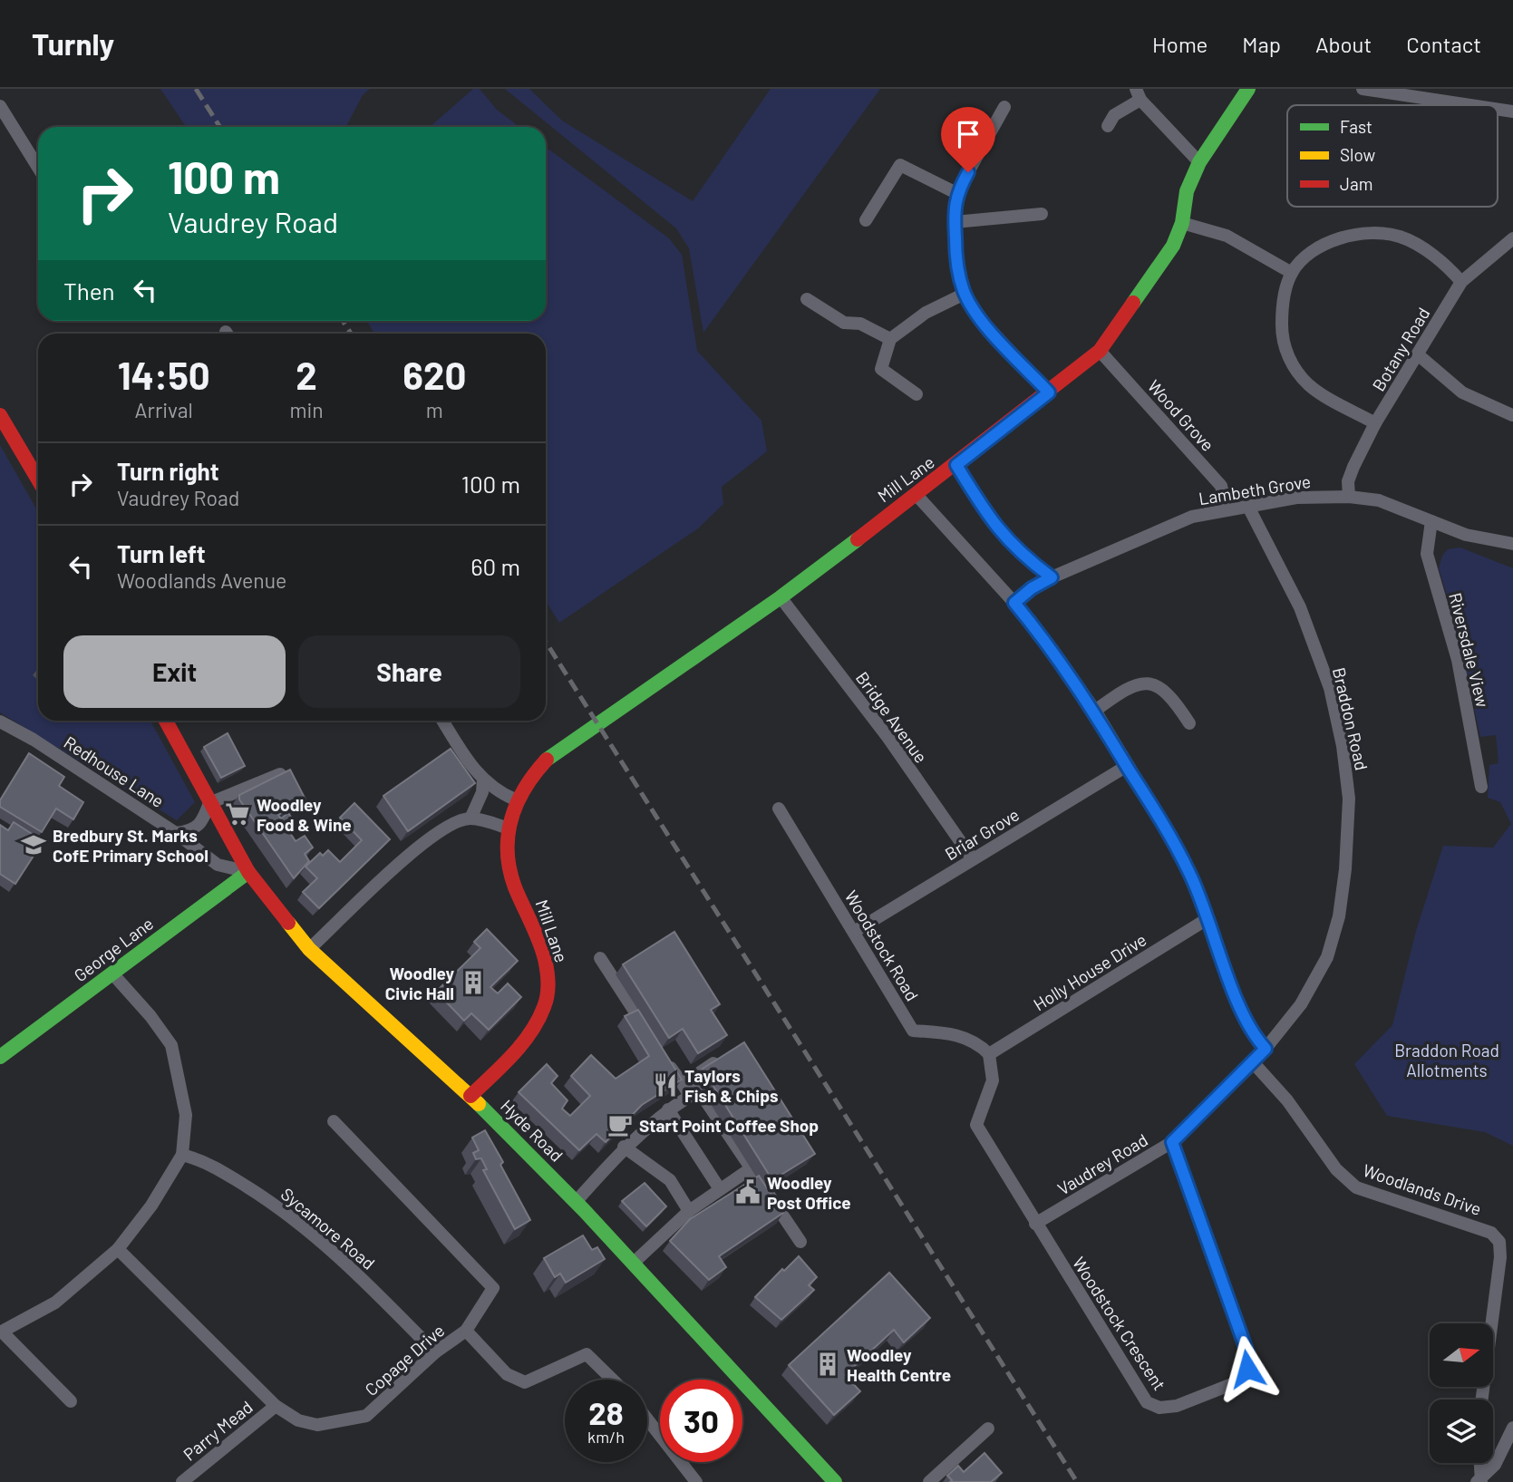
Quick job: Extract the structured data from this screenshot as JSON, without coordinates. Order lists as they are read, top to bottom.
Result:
{
  "streets": {
    "main road": ["Mill Lane", "George Lane", "Hyde Road"],
    "street": [
      "Botany Road",
      "Wood Grove",
      "Lambeth Grove",
      "Riversdale View",
      "Bridge Avenue",
      "Braddon Road",
      "Redhouse Lane",
      "Briar Grove",
      "Woodstock Road",
      "Holly House Drive",
      "Vaudrey Road",
      "Woodlands Drive",
      "Sycamore Road",
      "Woodstock Crescent",
      "Copage Drive",
      "Parry Mead"
    ]
  },
  "crossings": [
    ["Botany Road", "Lambeth Grove"],
    ["Wood Grove", "Mill Lane"],
    ["Wood Grove", "Lambeth Grove"],
    ["Mill Lane", "Bridge Avenue"],
    ["Mill Lane", "Hyde Road"],
    ["Lambeth Grove", "Riversdale View"],
    ["Lambeth Grove", "Braddon Road"],
    ["Bridge Avenue", "Briar Grove"],
    ["Braddon Road", "Vaudrey Road"],
    ["Redhouse Lane", "George Lane"],
    ["Redhouse Lane", "Hyde Road"],
    ["Briar Grove", "Woodstock Road"],
    ["Woodstock Road", "Holly House Drive"],
    ["Woodstock Road", "Woodstock Crescent"],
    ["George Lane", "Hyde Road"],
    ["Holly House Drive", "Woodstock Crescent"],
    ["Vaudrey Road", "Woodlands Drive"],
    ["Vaudrey Road", "Woodstock Crescent"],
    ["Sycamore Road", "Copage Drive"],
    ["Copage Drive", "Parry Mead"]
  ],
  "parks": ["Braddon Road Allotments"],
  "places": {
    "supermarket": ["Woodley Food & Wine"],
    "school or university": ["Bredbury St. Marks CofE Primary School"],
    "building": ["Woodley Civic Hall", "Woodley Health Centre"],
    "restaurant": ["Taylors Fish & Chips"],
    "cafe": ["Start Point Coffee Shop"],
    "public building": ["Woodley Post Office"]
  },
  "legend": ["Fast", "Slow", "Jam"],
  "north": "right",
  "page": {
    "header": "Turnly",
    "nav": [
      "Home",
      "Map",
      "About",
      "Contact"
    ],
    "turn": ["100 m", "Vaudrey Road"],
    "then": "Then",
    "eta": [
      "14:50",
      "Arrival",
      "2",
      "min",
      "620",
      "m"
    ],
    "list": [
      {
        "name": "Turn right",
        "note": "Vaudrey Road",
        "value": "100 m"
      },
      {
        "name": "Turn left",
        "note": "Woodlands Avenue",
        "value": "60 m"
      }
    ],
    "buttons": ["Exit", "Share"],
    "speed": "28 km/h",
    "limit": "30"
  }
}
